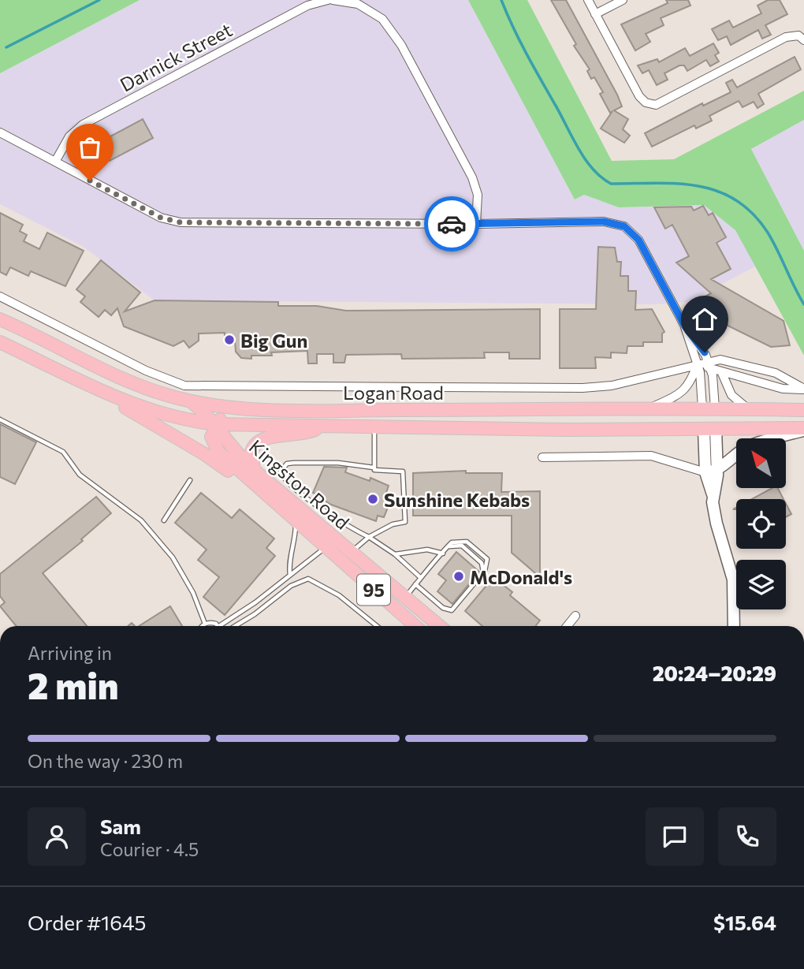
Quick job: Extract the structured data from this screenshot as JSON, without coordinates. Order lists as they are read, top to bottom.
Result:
{
  "streets": {
    "main road": ["Logan Road", "Kingston Road", "95"],
    "street": ["Darnick Street"]
  },
  "crossings": [
    ["Logan Road", "Kingston Road"],
    ["Logan Road", "95"],
    ["Kingston Road", "95"]
  ],
  "places": ["Big Gun", "Sunshine Kebabs", "McDonald's"],
  "north": "top left",
  "page": {
    "heading": ["2 min", "Arriving in", "20:24–20:29"],
    "panel": [
      "Sam",
      "Courier · 4.5",
      "Order #1645",
      "$15.64"
    ],
    "bar": "On the way · 230 m"
  }
}
